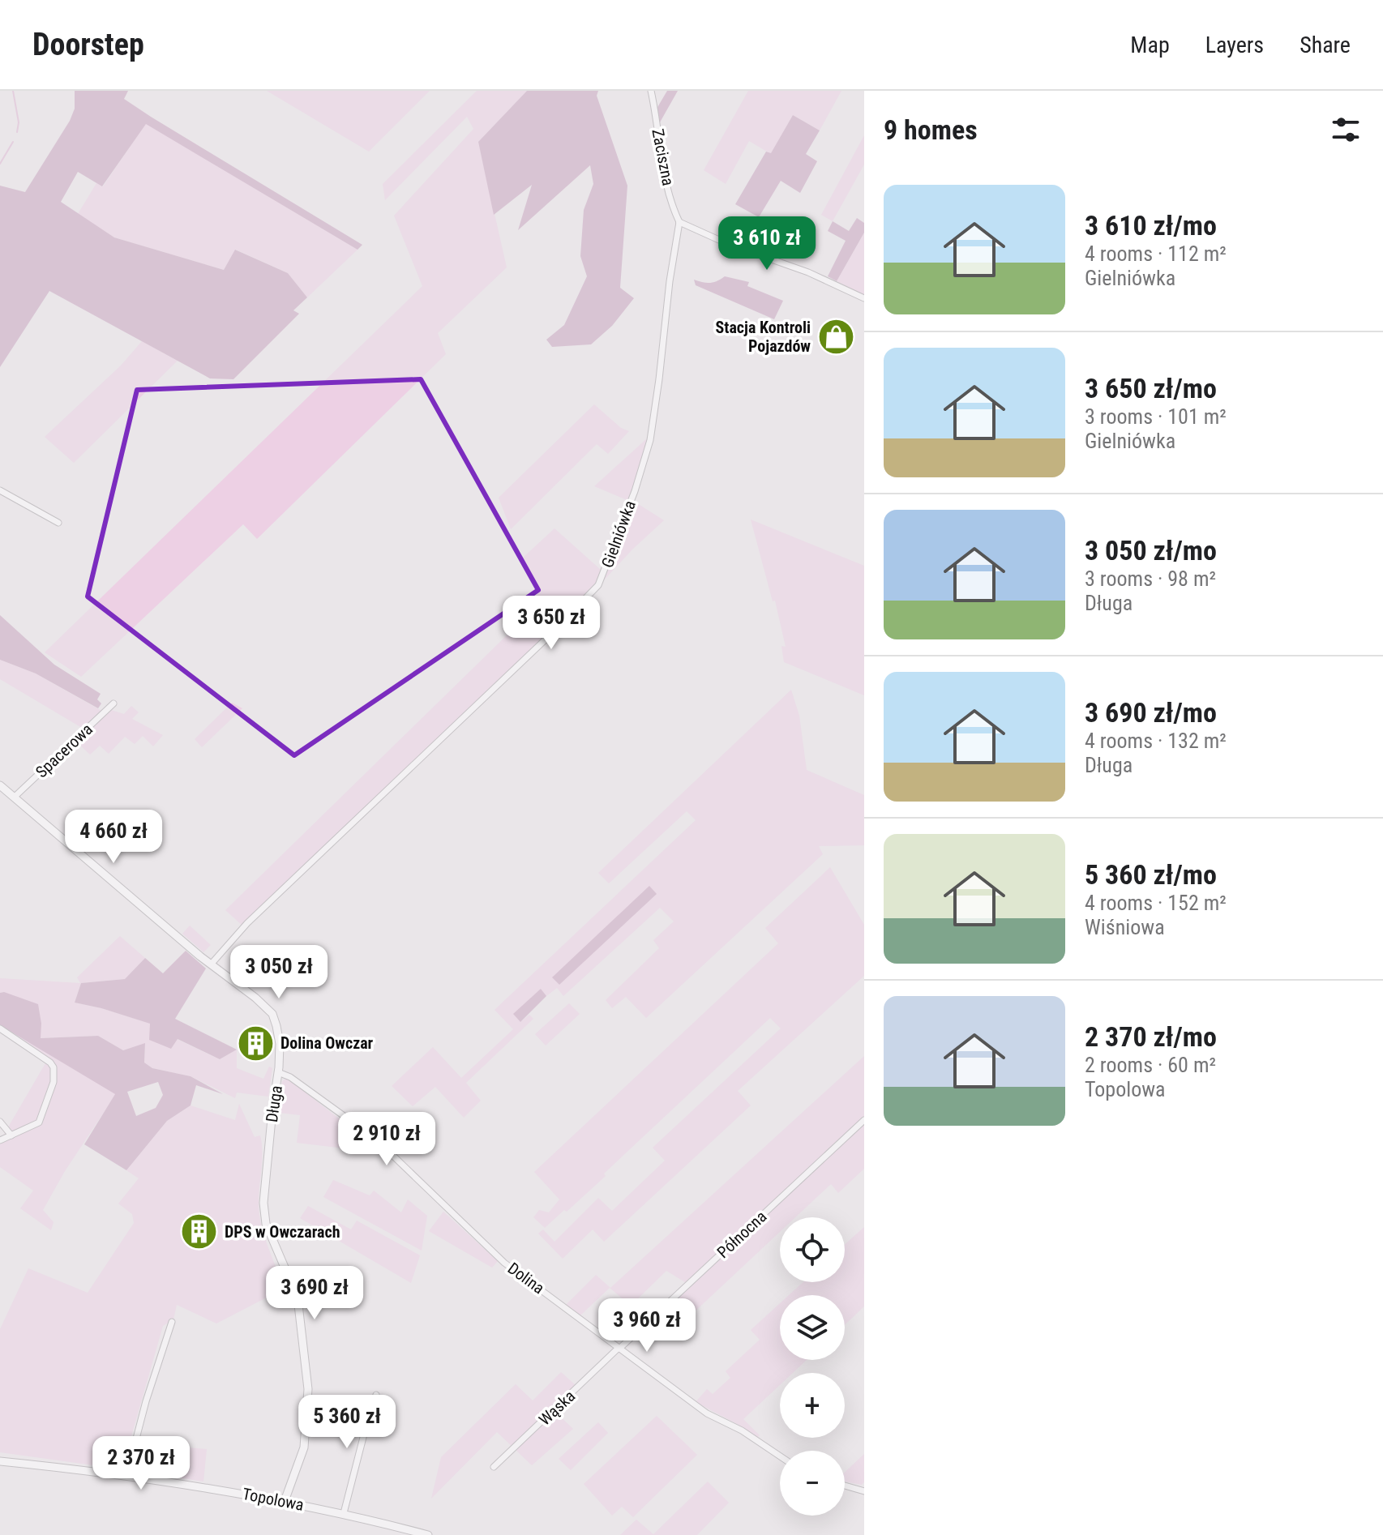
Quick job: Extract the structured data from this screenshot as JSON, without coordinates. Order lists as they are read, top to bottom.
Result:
{
  "streets": {
    "street": [
      "Zaciszna",
      "Gielniówka",
      "Spacerowa",
      "Długa",
      "Północna",
      "Dolina",
      "Wąska",
      "Topolowa"
    ]
  },
  "crossings": [
    ["Zaciszna", "Gielniówka"],
    ["Gielniówka", "Długa"],
    ["Spacerowa", "Długa"],
    ["Długa", "Dolina"],
    ["Długa", "Topolowa"],
    ["Północna", "Dolina"],
    ["Północna", "Wąska"],
    ["Dolina", "Wąska"]
  ],
  "places": {
    "shop": ["Stacja Kontroli Pojazdów"],
    "building": ["Dolina Owczar", "DPS w Owczarach"]
  },
  "page": {
    "header": "Doorstep",
    "nav": ["Map", "Layers", "Share"],
    "heading": "9 homes",
    "list": [
      {
        "name": "3 610 zł/mo",
        "note": "4 rooms · 112 m² · Gielniówka"
      },
      {
        "name": "3 650 zł/mo",
        "note": "3 rooms · 101 m² · Gielniówka"
      },
      {
        "name": "3 050 zł/mo",
        "note": "3 rooms · 98 m² · Długa"
      },
      {
        "name": "3 690 zł/mo",
        "note": "4 rooms · 132 m² · Długa"
      },
      {
        "name": "5 360 zł/mo",
        "note": "4 rooms · 152 m² · Wiśniowa"
      },
      {
        "name": "2 370 zł/mo",
        "note": "2 rooms · 60 m² · Topolowa"
      }
    ],
    "price": [
      "3 610 zł",
      "3 650 zł",
      "4 660 zł",
      "3 050 zł",
      "2 910 zł",
      "3 690 zł",
      "3 960 zł",
      "5 360 zł",
      "2 370 zł"
    ],
    "map_buttons": ["+", "−"]
  }
}
